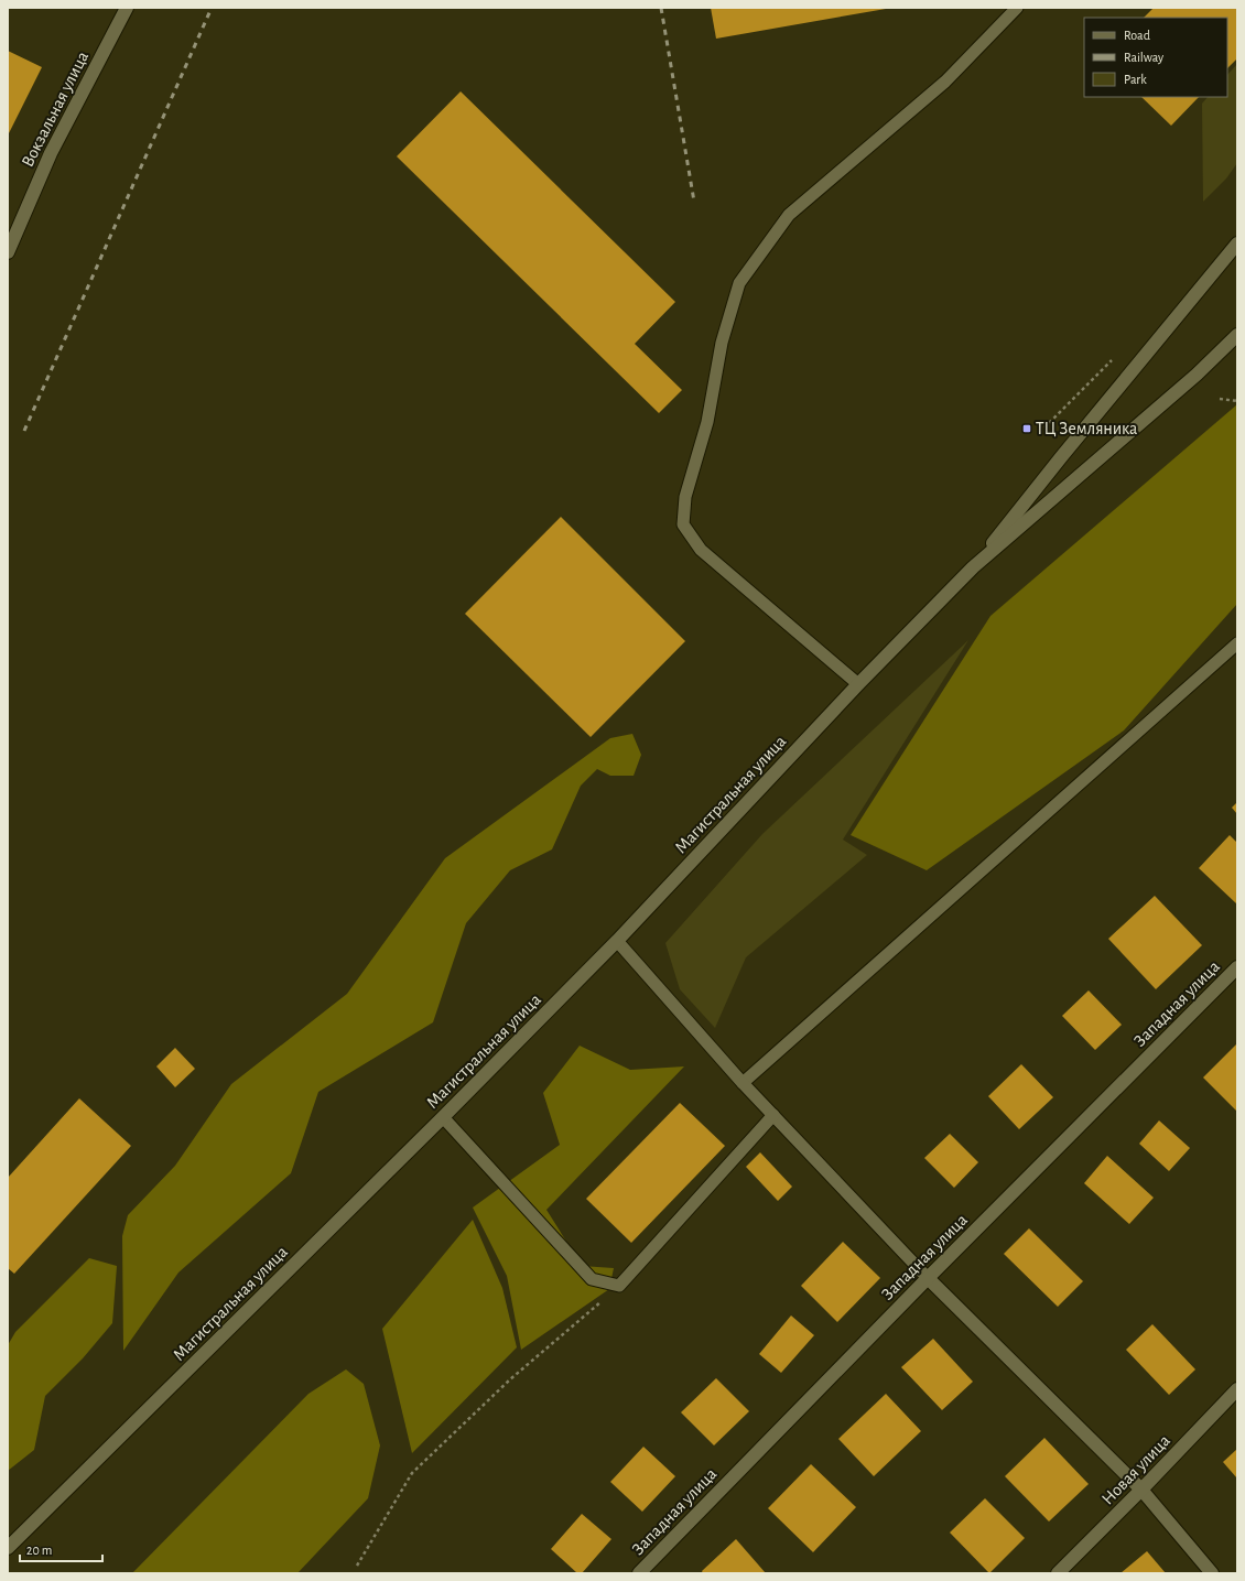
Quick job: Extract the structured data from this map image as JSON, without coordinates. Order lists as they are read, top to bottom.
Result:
{
  "streets": {
    "main road": [
      "Вокзальная улица",
      "Магистральная улица",
      "Западная улица",
      "Новая улица"
    ]
  },
  "places": {
    "transit": ["ТЦ Земляника"]
  },
  "legend": ["Road", "Railway", "Park"],
  "scale_bar": "20 m"
}
